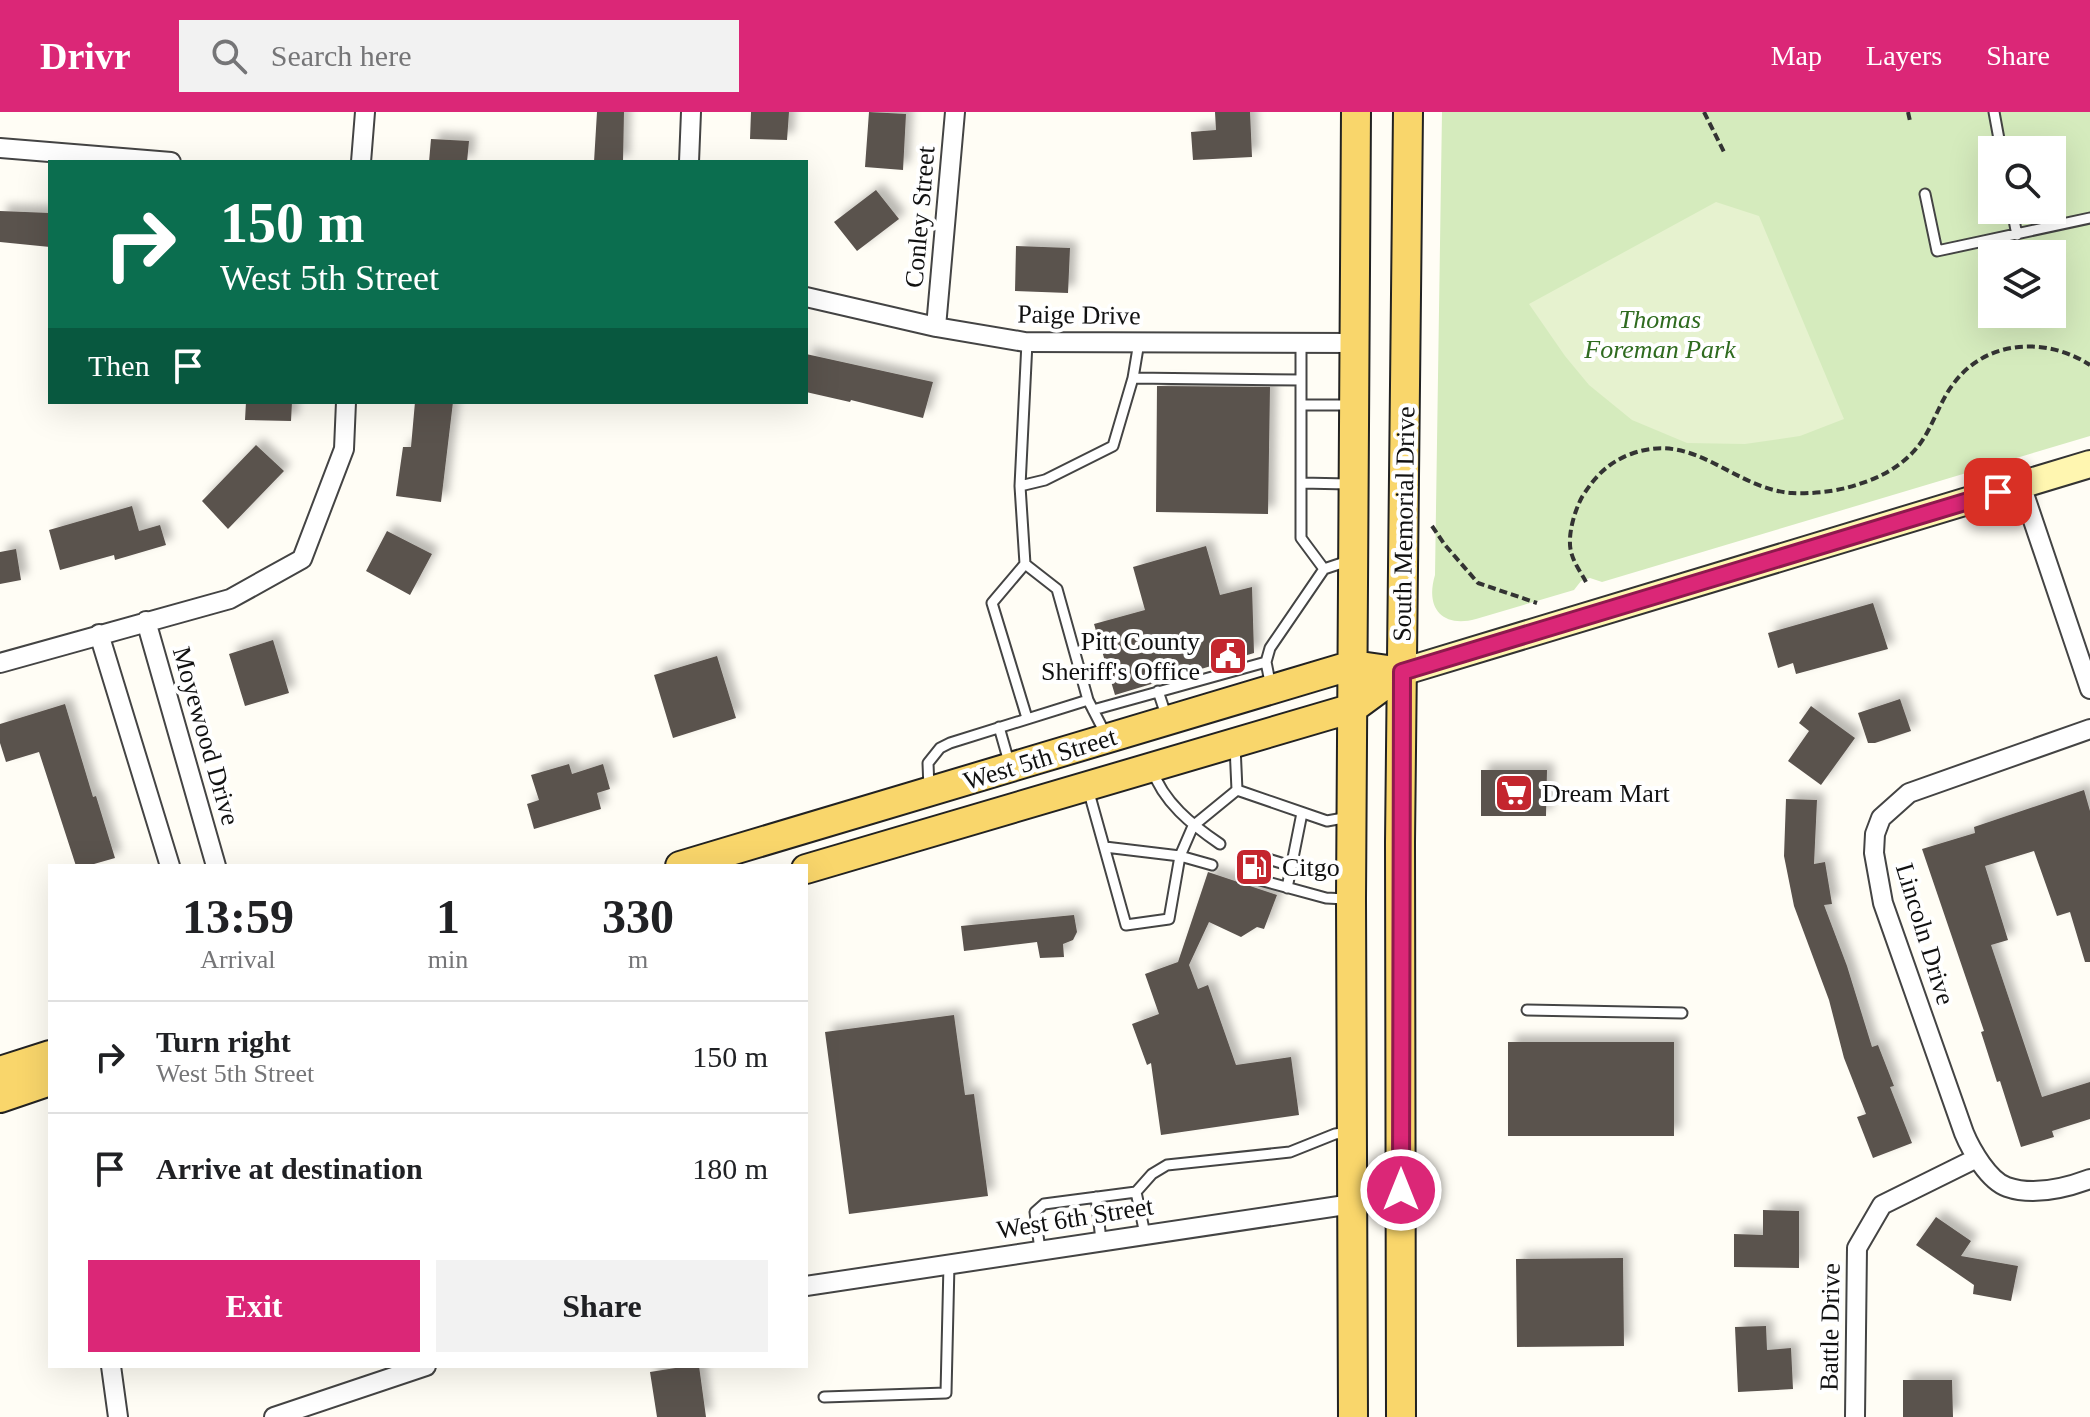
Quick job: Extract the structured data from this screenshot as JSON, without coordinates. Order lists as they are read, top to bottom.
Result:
{
  "streets": {
    "main road": ["South Memorial Drive", "West 5th Street"],
    "street": [
      "Conley Street",
      "Paige Drive",
      "Moyewood Drive",
      "Lincoln Drive",
      "West 6th Street",
      "Battle Drive"
    ]
  },
  "crossings": [
    ["Conley Street", "Paige Drive"],
    ["Paige Drive", "South Memorial Drive"],
    ["South Memorial Drive", "West 5th Street"],
    ["South Memorial Drive", "West 6th Street"],
    ["Lincoln Drive", "Battle Drive"]
  ],
  "parks": ["Thomas Foreman Park"],
  "places": {
    "public building": ["Pitt County Sheriff's Office"],
    "supermarket": ["Dream Mart"],
    "fuel station": ["Citgo"]
  },
  "page": {
    "header": "Drivr",
    "search": "Search here",
    "nav": ["Map", "Layers", "Share"],
    "turn": ["150 m", "West 5th Street"],
    "then": "Then",
    "eta": [
      "13:59",
      "Arrival",
      "1",
      "min",
      "330",
      "m"
    ],
    "list": [
      {
        "name": "Turn right",
        "note": "West 5th Street",
        "value": "150 m"
      },
      {
        "name": "Arrive at destination",
        "value": "180 m"
      }
    ],
    "buttons": ["Exit", "Share"]
  }
}
